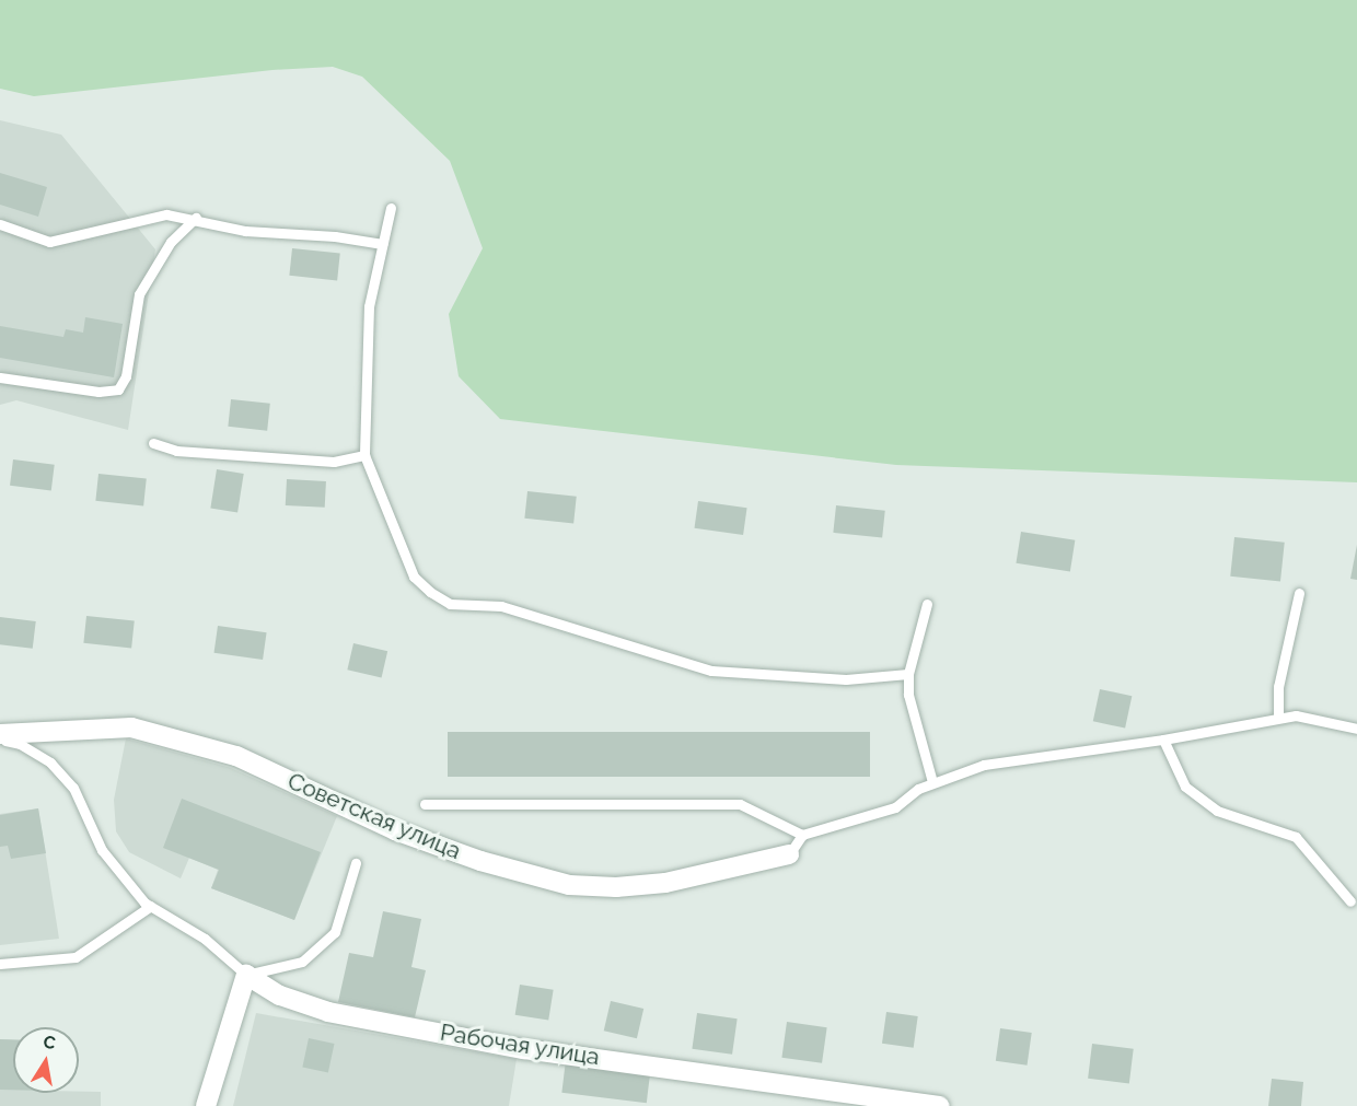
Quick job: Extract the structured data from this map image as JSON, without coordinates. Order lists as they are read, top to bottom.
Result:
{
  "streets": {
    "street": ["Советская улица", "Рабочая улица"]
  },
  "north": "top"
}
